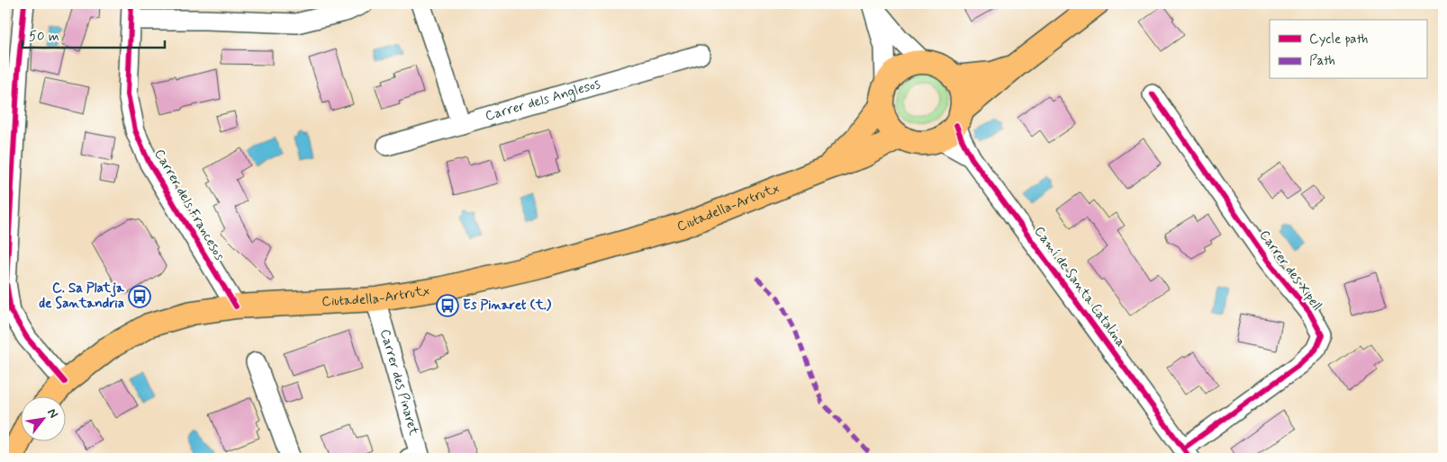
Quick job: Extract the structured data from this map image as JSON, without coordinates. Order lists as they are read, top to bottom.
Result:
{
  "streets": {
    "main road": ["Ciutadella-Artrutx"],
    "street": [
      "Carrer dels Anglesos",
      "Carrer dels Francesos",
      "Carrer des Xipell",
      "Camí de Santa Catalina",
      "Carrer des Pinaret"
    ]
  },
  "crossings": [
    ["Carrer dels Francesos", "Ciutadella-Artrutx"],
    ["Ciutadella-Artrutx", "Camí de Santa Catalina"],
    ["Ciutadella-Artrutx", "Carrer des Pinaret"],
    ["Carrer des Xipell", "Camí de Santa Catalina"]
  ],
  "places": {
    "bus stop": ["C. Sa Platja de Santandria", "Es Pinaret (t.)"]
  },
  "legend": ["Cycle path", "Path"],
  "scale_bar": "50 m",
  "north": "top right"
}
